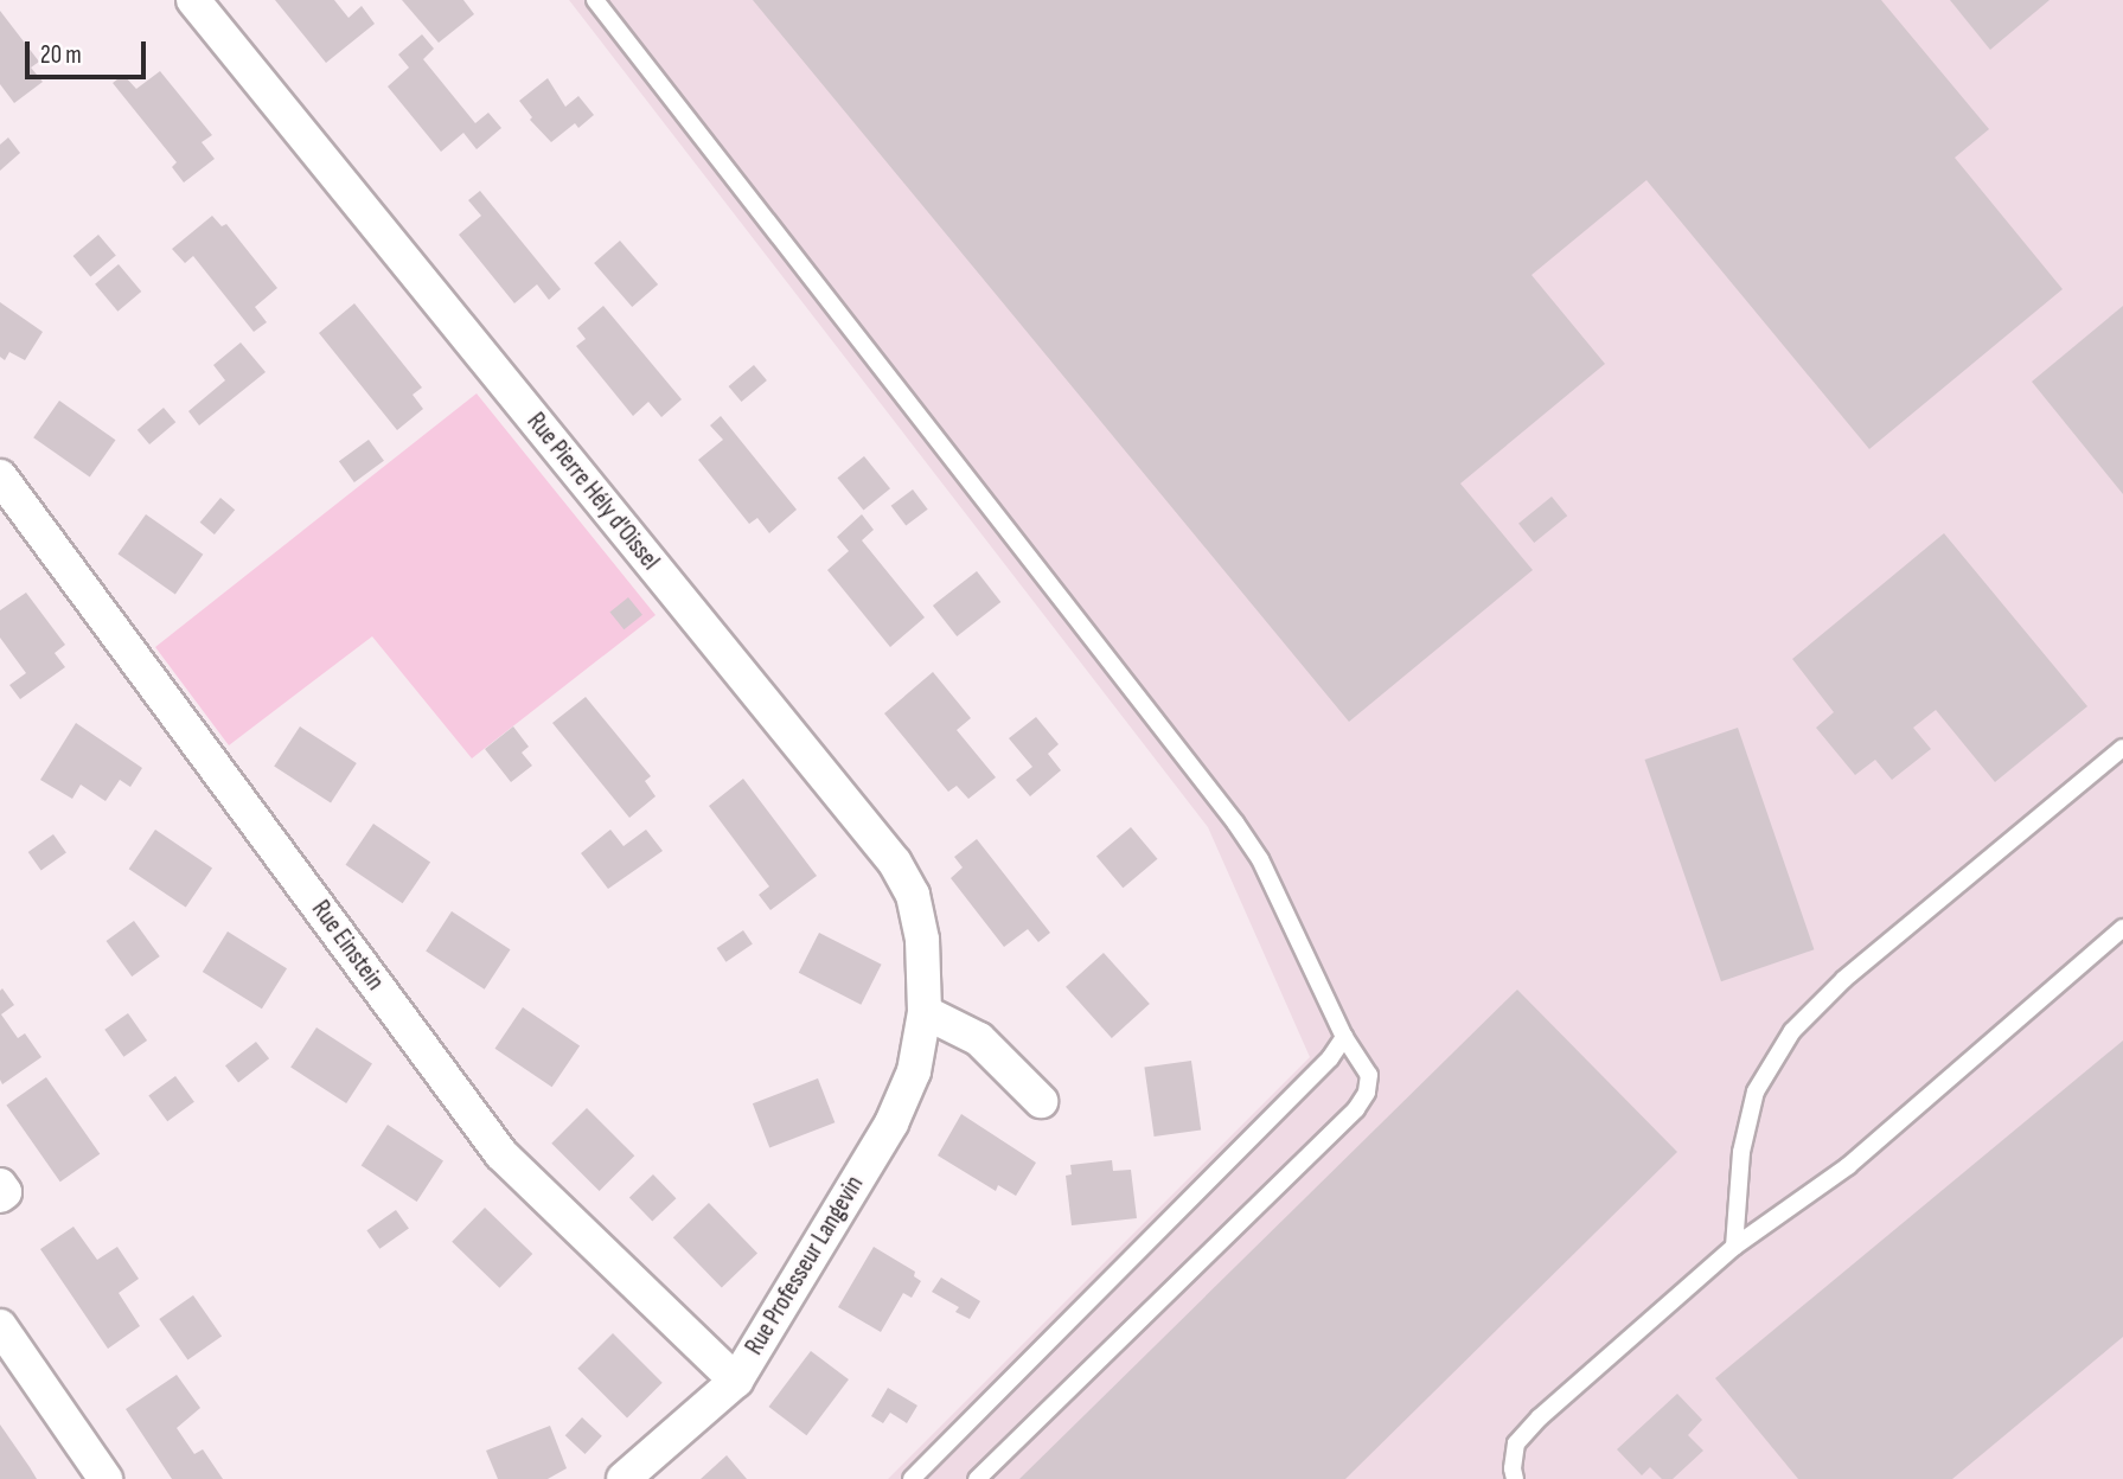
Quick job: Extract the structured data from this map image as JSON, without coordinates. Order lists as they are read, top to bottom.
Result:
{
  "streets": {
    "street": ["Rue Pierre Hély d'Oissel", "Rue Einstein", "Rue Professeur Langevin"]
  },
  "crossings": [
    ["Rue Pierre Hély d'Oissel", "Rue Professeur Langevin"],
    ["Rue Einstein", "Rue Professeur Langevin"]
  ],
  "scale_bar": "20 m"
}
